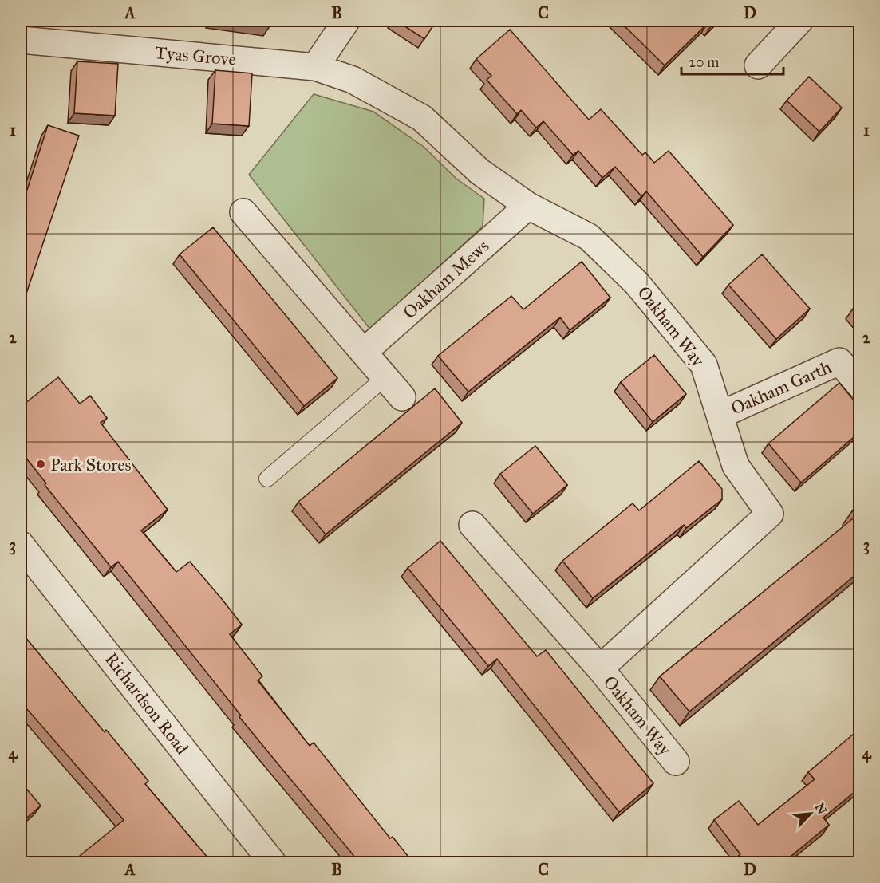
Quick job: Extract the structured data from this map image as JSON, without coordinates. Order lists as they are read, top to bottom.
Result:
{
  "streets": {
    "street": [
      "Tyas Grove",
      "Oakham Mews",
      "Oakham Way",
      "Oakham Garth",
      "Richardson Road"
    ]
  },
  "crossings": [
    ["Tyas Grove", "Oakham Way"],
    ["Oakham Mews", "Oakham Way"],
    ["Oakham Way", "Oakham Garth"]
  ],
  "places": ["Park Stores"],
  "scale_bar": "20 m",
  "north": "top right",
  "grid": {
    "columns": [
      "A",
      "B",
      "C",
      "D"
    ],
    "rows": [
      "1",
      "2",
      "3",
      "4"
    ]
  }
}
